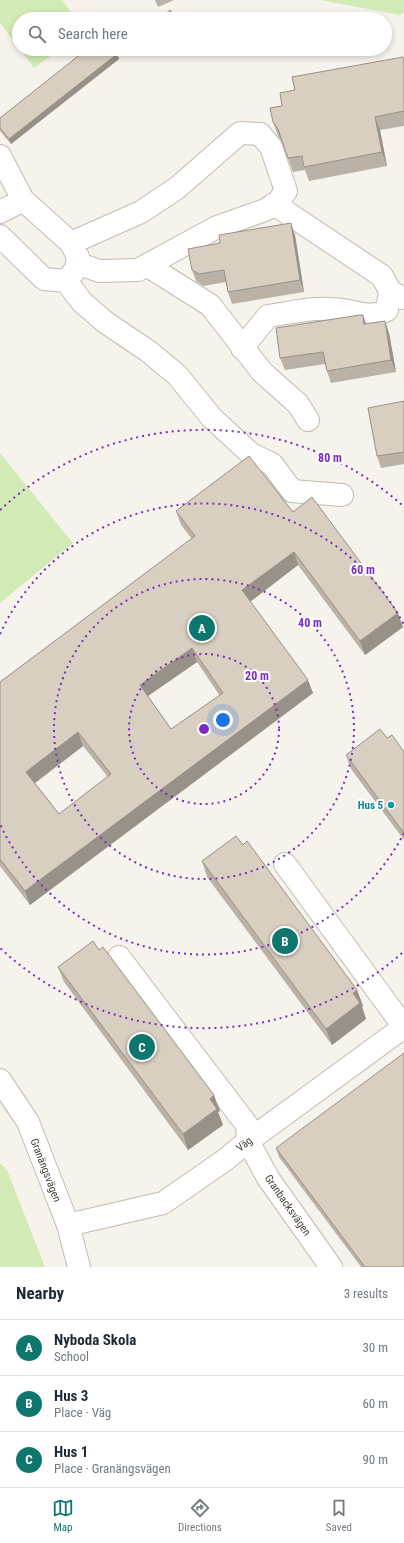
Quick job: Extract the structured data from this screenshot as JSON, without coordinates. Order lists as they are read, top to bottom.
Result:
{
  "streets": {
    "street": ["Väg", "Granängsvägen", "Granbacksvägen"]
  },
  "crossings": [
    ["Väg", "Granängsvägen"],
    ["Väg", "Granbacksvägen"]
  ],
  "places": ["Hus 5"],
  "page": {
    "search": "Search here",
    "pins": ["A", "B", "C"],
    "heading": ["Nearby", "3 results"],
    "list": [
      {
        "mark": "A",
        "name": "Nyboda Skola",
        "note": "School",
        "value": "30 m"
      },
      {
        "mark": "B",
        "name": "Hus 3",
        "note": "Place · Väg",
        "value": "60 m"
      },
      {
        "mark": "C",
        "name": "Hus 1",
        "note": "Place · Granängsvägen",
        "value": "90 m"
      }
    ],
    "nav": ["Map", "Directions", "Saved"]
  },
  "rings": [
    "80 m",
    "60 m",
    "40 m",
    "20 m"
  ]
}
